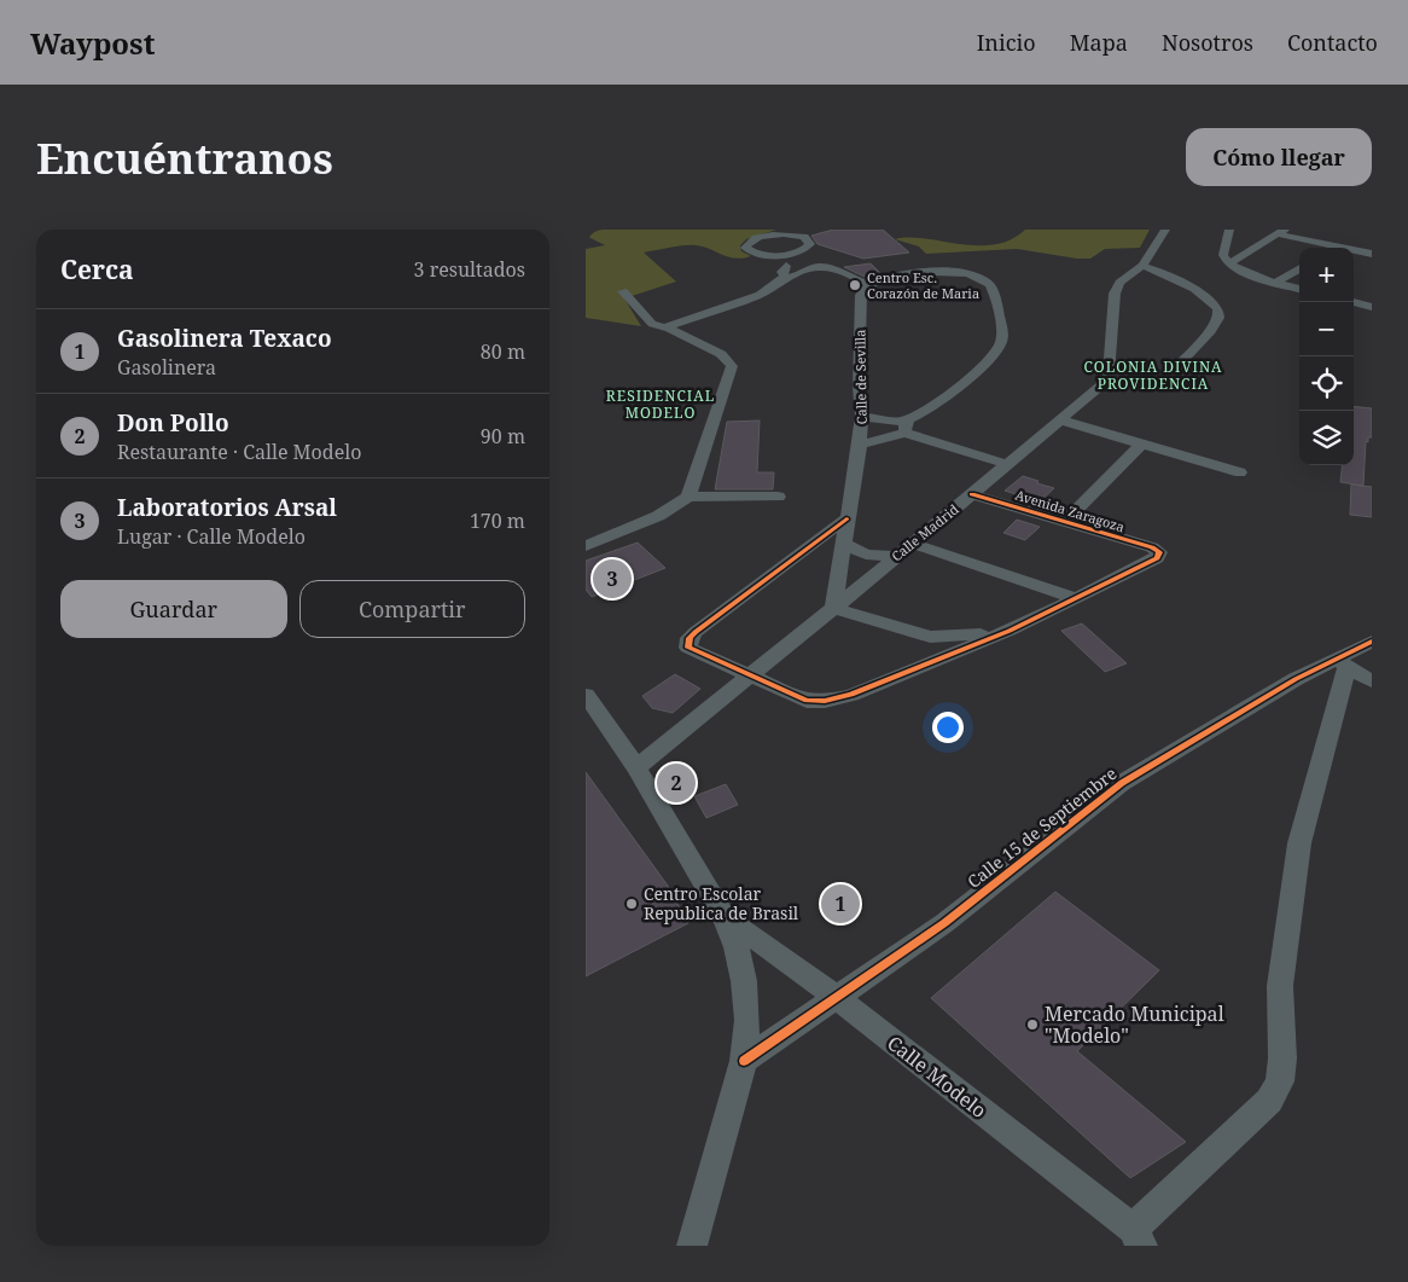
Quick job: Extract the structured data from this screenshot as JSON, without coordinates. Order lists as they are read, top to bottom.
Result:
{
  "streets": {
    "street": [
      "Calle de Sevilla",
      "Avenida Zaragoza",
      "Calle Madrid",
      "Calle 15 de Septiembre",
      "Calle Modelo"
    ]
  },
  "crossings": [
    ["Calle de Sevilla", "Calle Madrid"],
    ["Avenida Zaragoza", "Calle Madrid"],
    ["Calle Madrid", "Calle Modelo"],
    ["Calle 15 de Septiembre", "Calle Modelo"]
  ],
  "districts": ["COLONIA DIVINA PROVIDENCIA", "RESIDENCIAL MODELO"],
  "places": ["Centro Esc. Corazón de Maria", "Centro Escolar Republica de Brasil", "Mercado Municipal \"Modelo\""],
  "page": {
    "header": "Waypost",
    "nav": [
      "Inicio",
      "Mapa",
      "Nosotros",
      "Contacto"
    ],
    "buttons": [
      "Cómo llegar",
      ["Guardar", "Compartir"]
    ],
    "title": "Encuéntranos",
    "heading": ["Cerca", "3 resultados"],
    "map_buttons": ["+", "−"],
    "list": [
      {
        "mark": "1",
        "name": "Gasolinera Texaco",
        "note": "Gasolinera",
        "value": "80 m"
      },
      {
        "mark": "2",
        "name": "Don Pollo",
        "note": "Restaurante · Calle Modelo",
        "value": "90 m"
      },
      {
        "mark": "3",
        "name": "Laboratorios Arsal",
        "note": "Lugar · Calle Modelo",
        "value": "170 m"
      }
    ],
    "pins": ["3", "2", "1"]
  }
}
